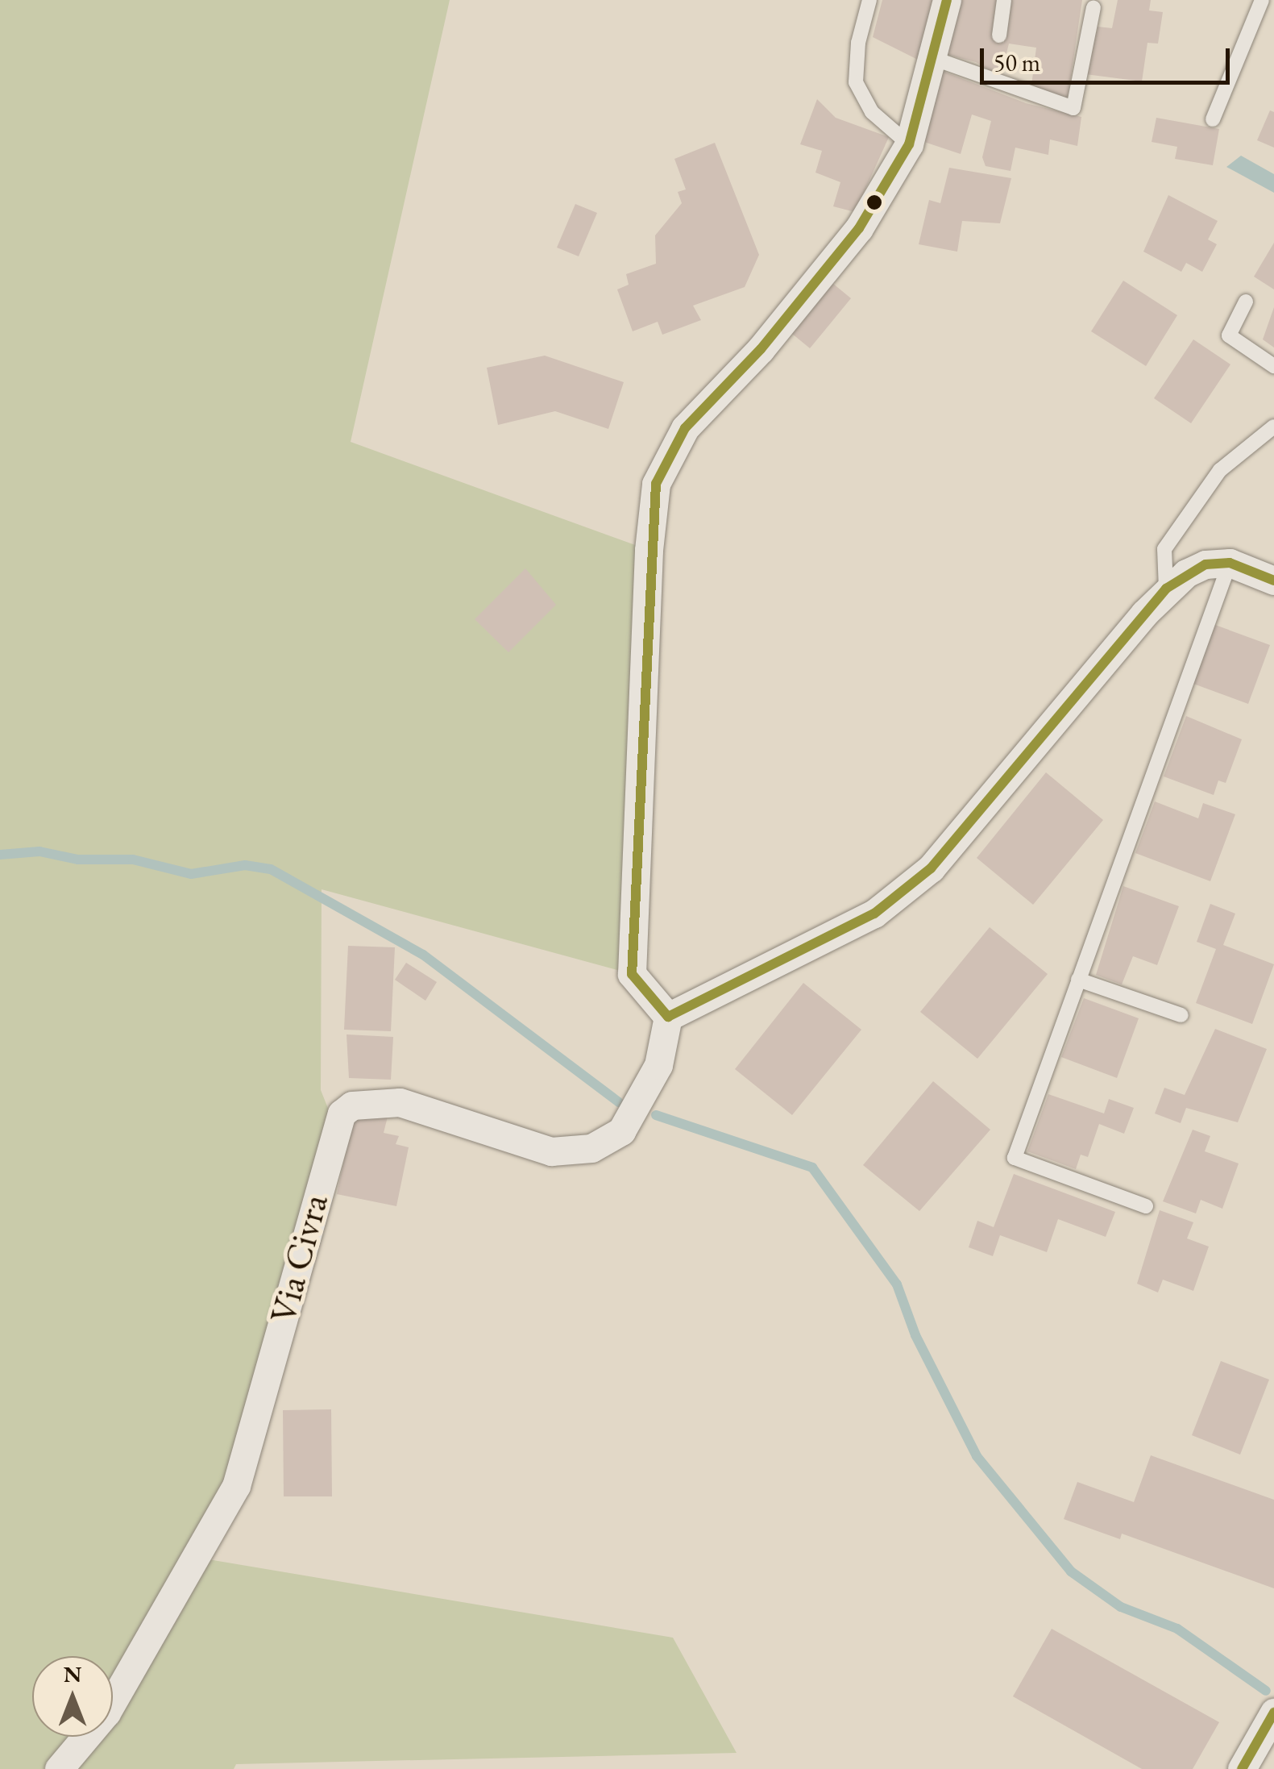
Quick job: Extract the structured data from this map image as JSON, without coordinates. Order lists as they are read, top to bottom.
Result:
{
  "streets": {
    "street": ["Via Civra"]
  },
  "scale_bar": "50 m",
  "north": "top"
}
